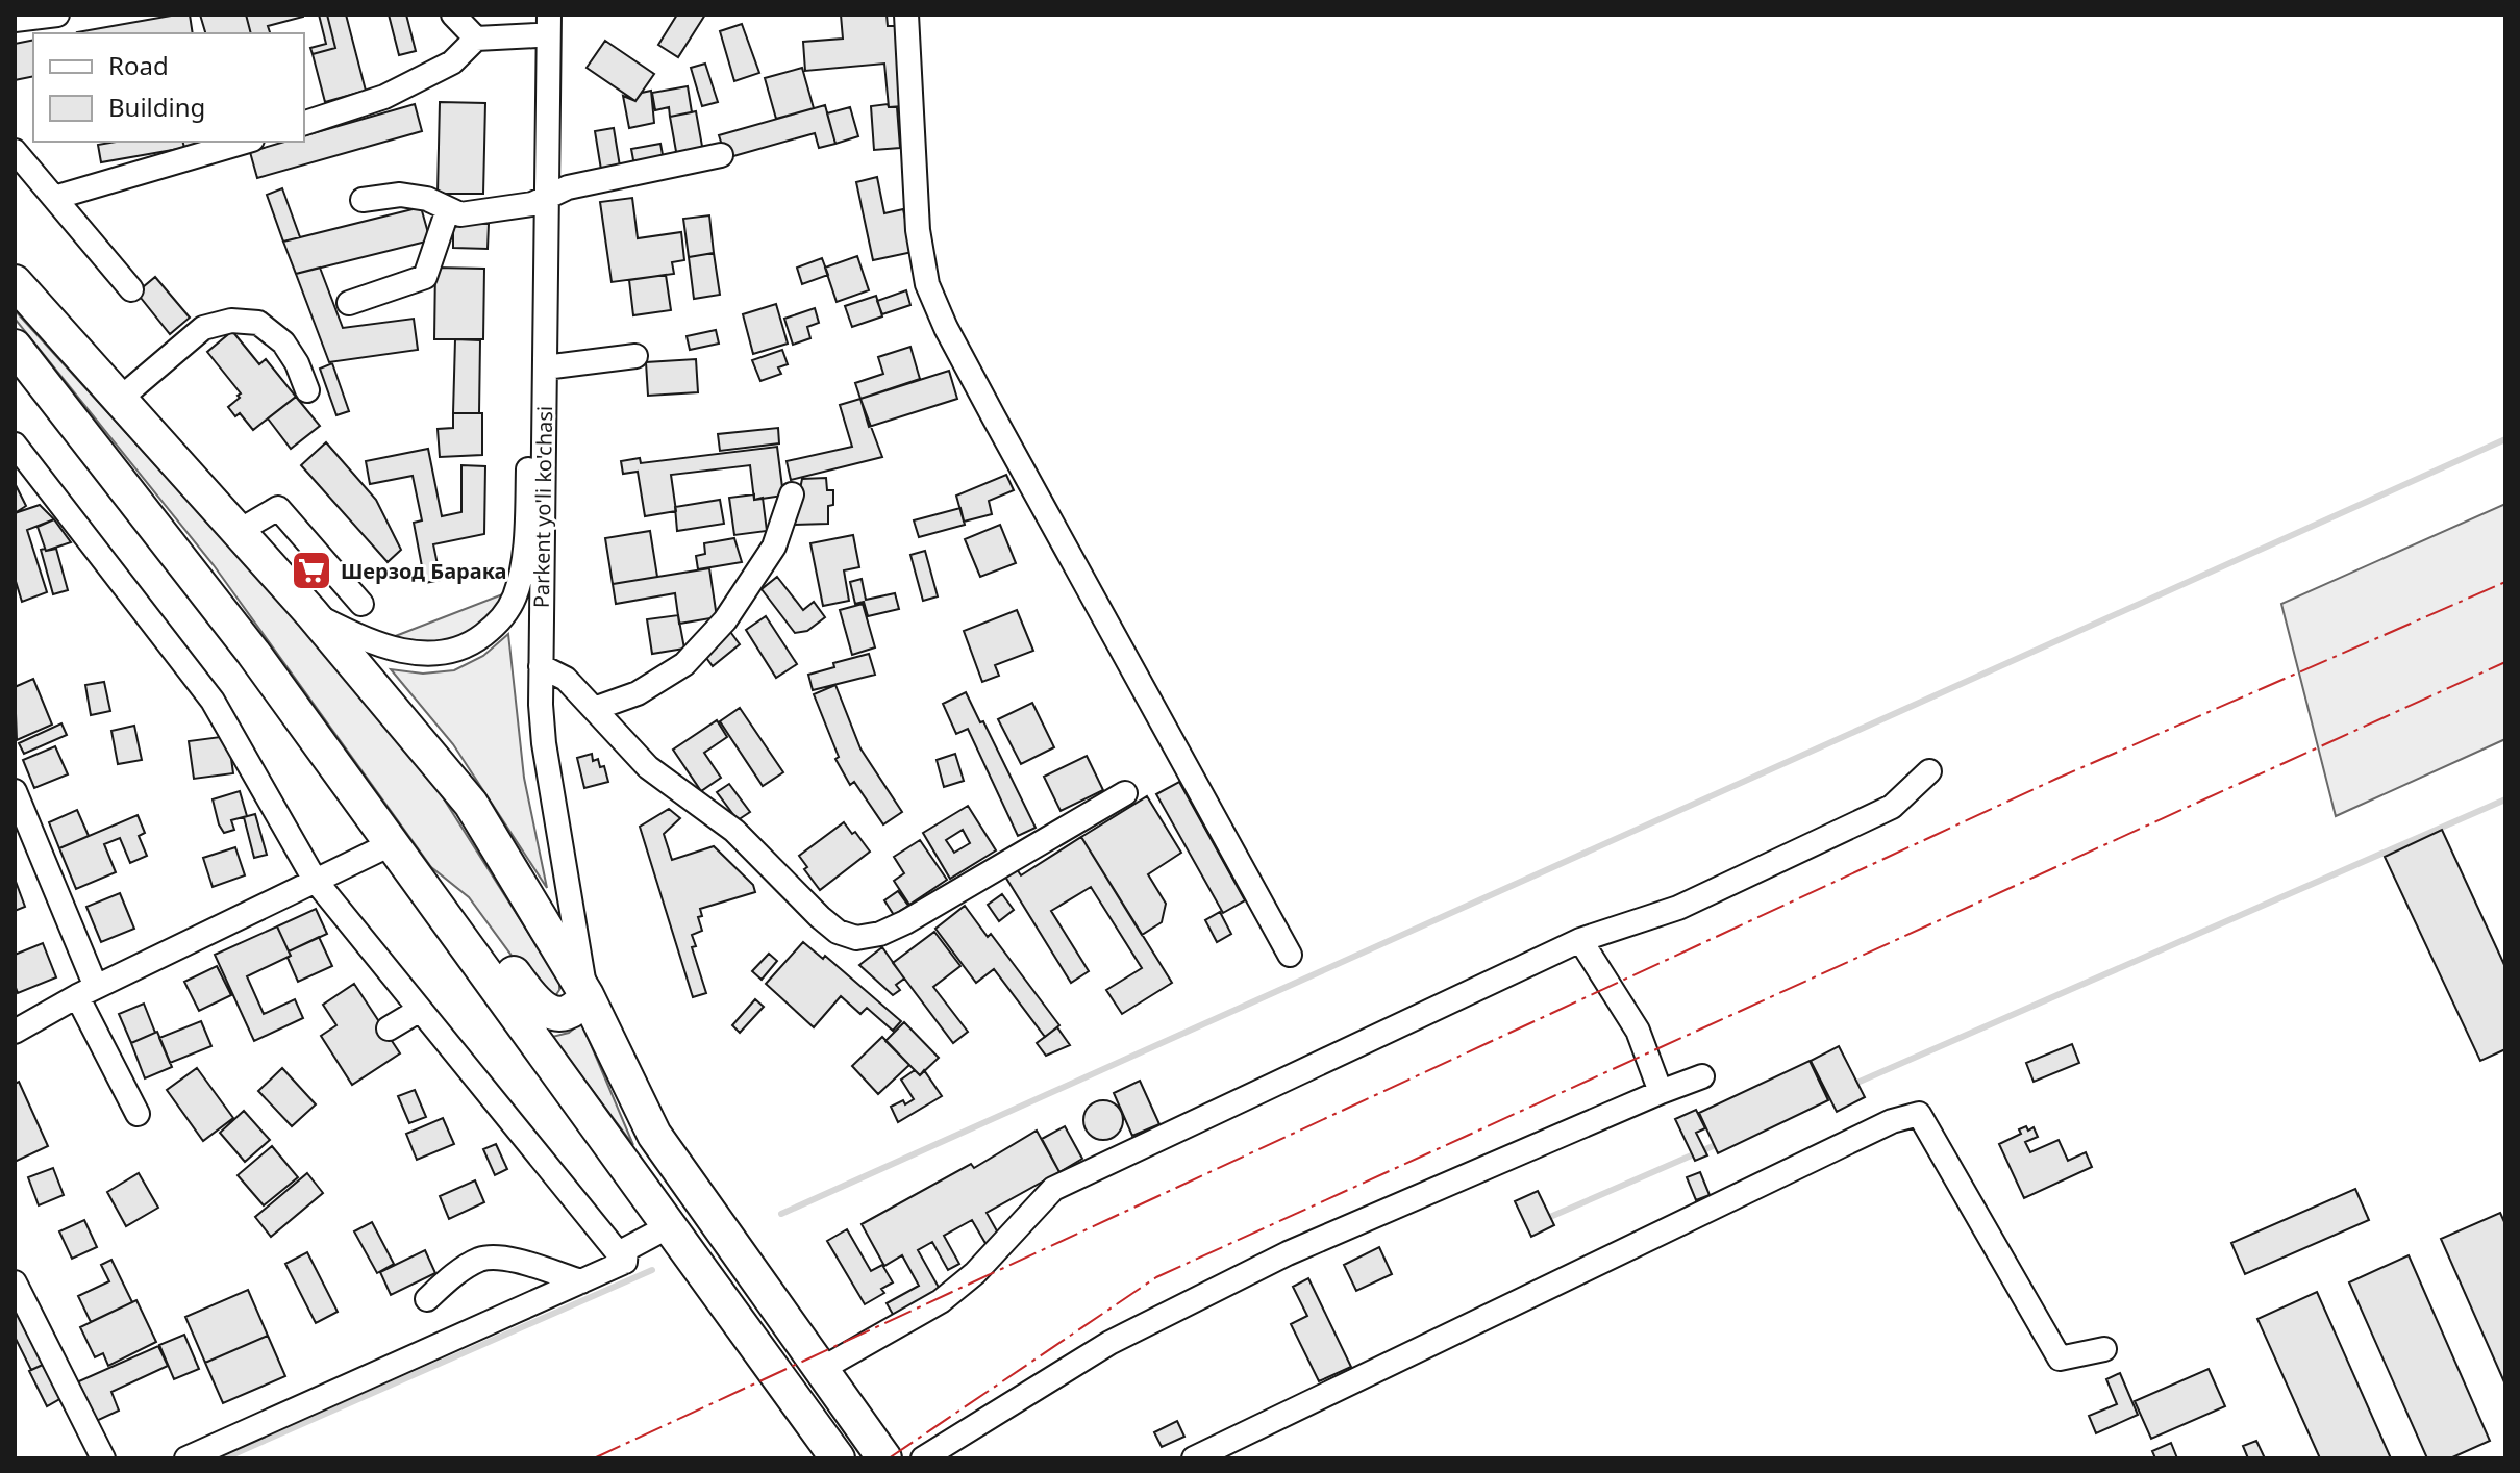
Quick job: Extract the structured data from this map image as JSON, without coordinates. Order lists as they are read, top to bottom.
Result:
{
  "streets": {
    "street": ["Parkent yo'li ko'chasi"]
  },
  "places": {
    "supermarket": ["Шерзод Барака"]
  },
  "legend": ["Road", "Building"]
}
